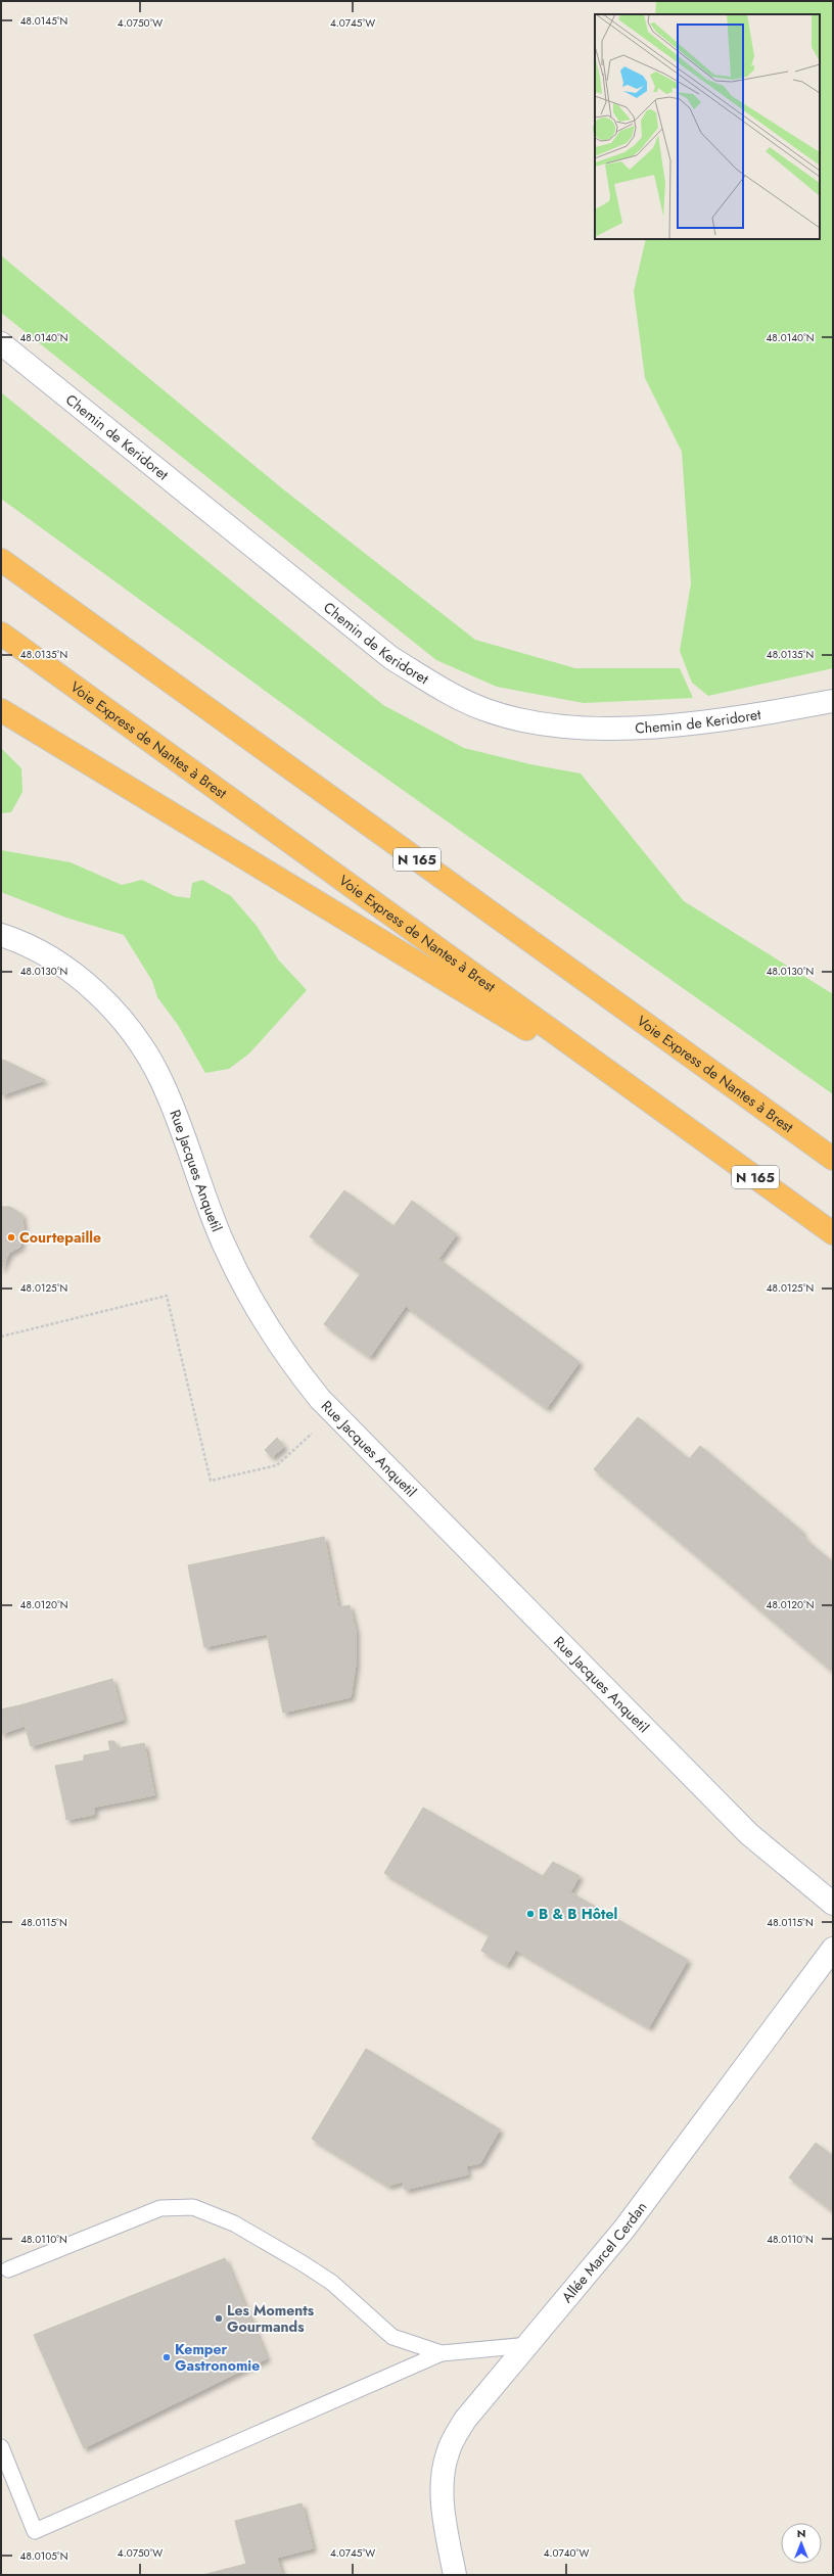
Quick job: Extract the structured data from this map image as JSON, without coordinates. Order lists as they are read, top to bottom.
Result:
{
  "streets": {
    "highway": ["Voie Express de Nantes à Brest", "N 165"],
    "street": ["Chemin de Keridoret", "Rue Jacques Anquetil", "Allée Marcel Cerdan"]
  },
  "places": [
    "Courtepaille",
    "B & B Hôtel",
    "Les Moments Gourmands",
    "Kemper Gastronomie"
  ],
  "north": "top",
  "coordinates": [
    "48.0145°N",
    "4.0750°W",
    "4.0745°W",
    "48.0140°N",
    "48.0135°N",
    "48.0130°N",
    "48.0125°N",
    "48.0120°N",
    "48.0115°N",
    "48.0110°N",
    "4.0740°W",
    "48.0105°N"
  ]
}
